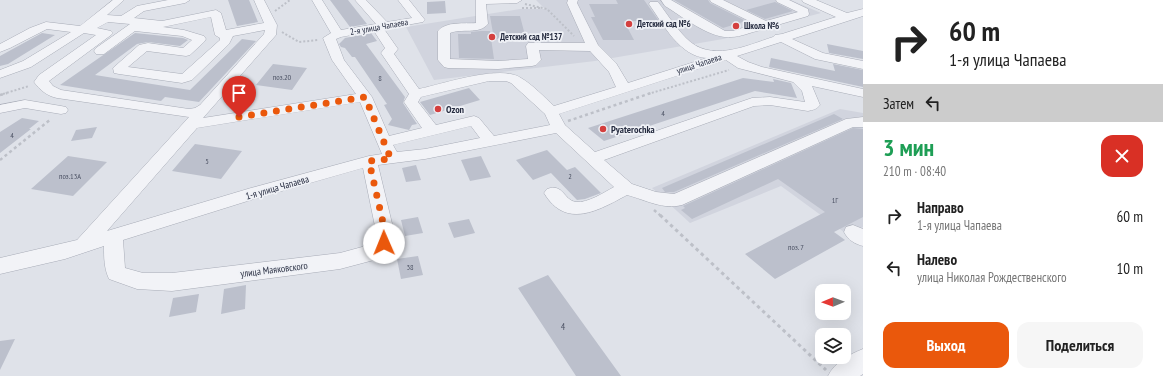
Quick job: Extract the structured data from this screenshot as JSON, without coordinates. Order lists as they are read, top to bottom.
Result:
{
  "streets": {
    "street": [
      "2-я улица Чапаева",
      "улица Чапаева",
      "1-я улица Чапаева",
      "улица Маяковского"
    ]
  },
  "crossings": [
    ["улица Чапаева", "1-я улица Чапаева"],
    ["1-я улица Чапаева", "улица Маяковского"]
  ],
  "places": [
    "Детский сад №6",
    "Школа №6",
    "Детский сад №137",
    "Ozon",
    "Pyaterochka"
  ],
  "house_numbers": [
    "поз.20",
    "8",
    "4",
    "4",
    "5",
    "поз.13А",
    "2",
    "1Г",
    "поз. 7",
    "38",
    "4"
  ],
  "north": "left",
  "page": {
    "turn": ["60 m", "1-я улица Чапаева"],
    "then": "Затем",
    "heading": ["3 мин", "210 m · 08:40"],
    "list": [
      {
        "name": "Направо",
        "note": "1-я улица Чапаева",
        "value": "60 m"
      },
      {
        "name": "Налево",
        "note": "улица Николая Рождественского",
        "value": "10 m"
      }
    ],
    "buttons": ["Выход", "Поделиться"]
  }
}
